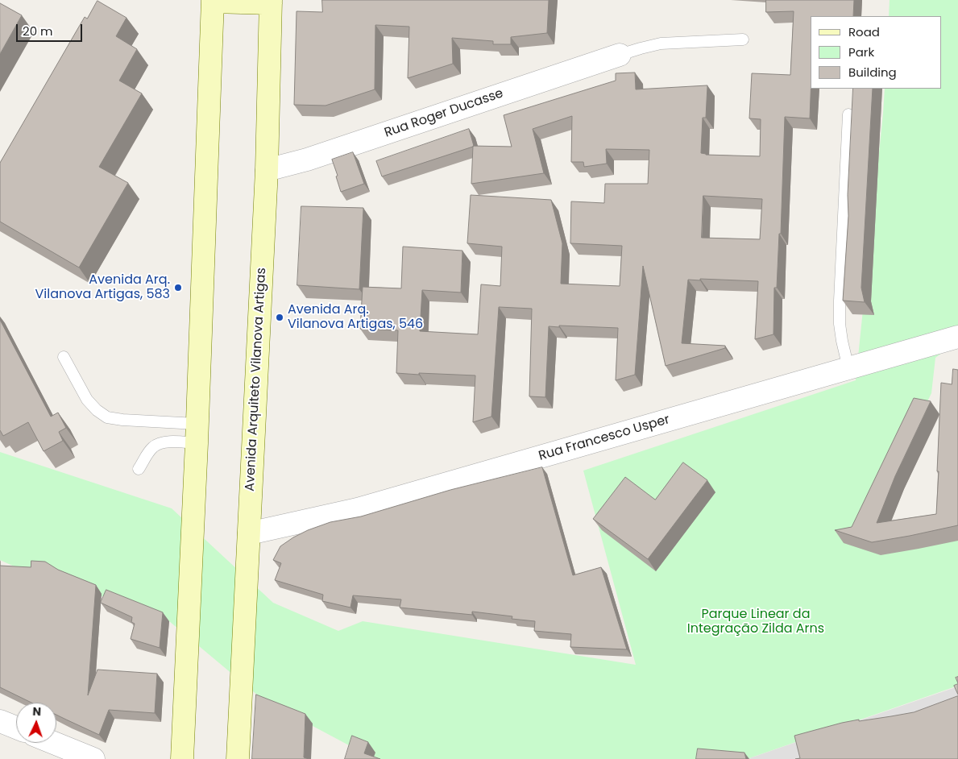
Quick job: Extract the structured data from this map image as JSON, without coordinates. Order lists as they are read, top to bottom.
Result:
{
  "streets": {
    "main road": ["Avenida Arquiteto Vilanova Artigas"],
    "street": ["Rua Roger Ducasse", "Rua Francesco Usper"]
  },
  "crossings": [
    ["Rua Roger Ducasse", "Avenida Arquiteto Vilanova Artigas"],
    ["Avenida Arquiteto Vilanova Artigas", "Rua Francesco Usper"]
  ],
  "parks": ["Parque Linear da Integração Zilda Arns"],
  "places": ["Avenida Arq. Vilanova Artigas, 583", "Avenida Arq. Vilanova Artigas, 546"],
  "legend": ["Road", "Park", "Building"],
  "scale_bar": "20 m",
  "north": "top"
}
